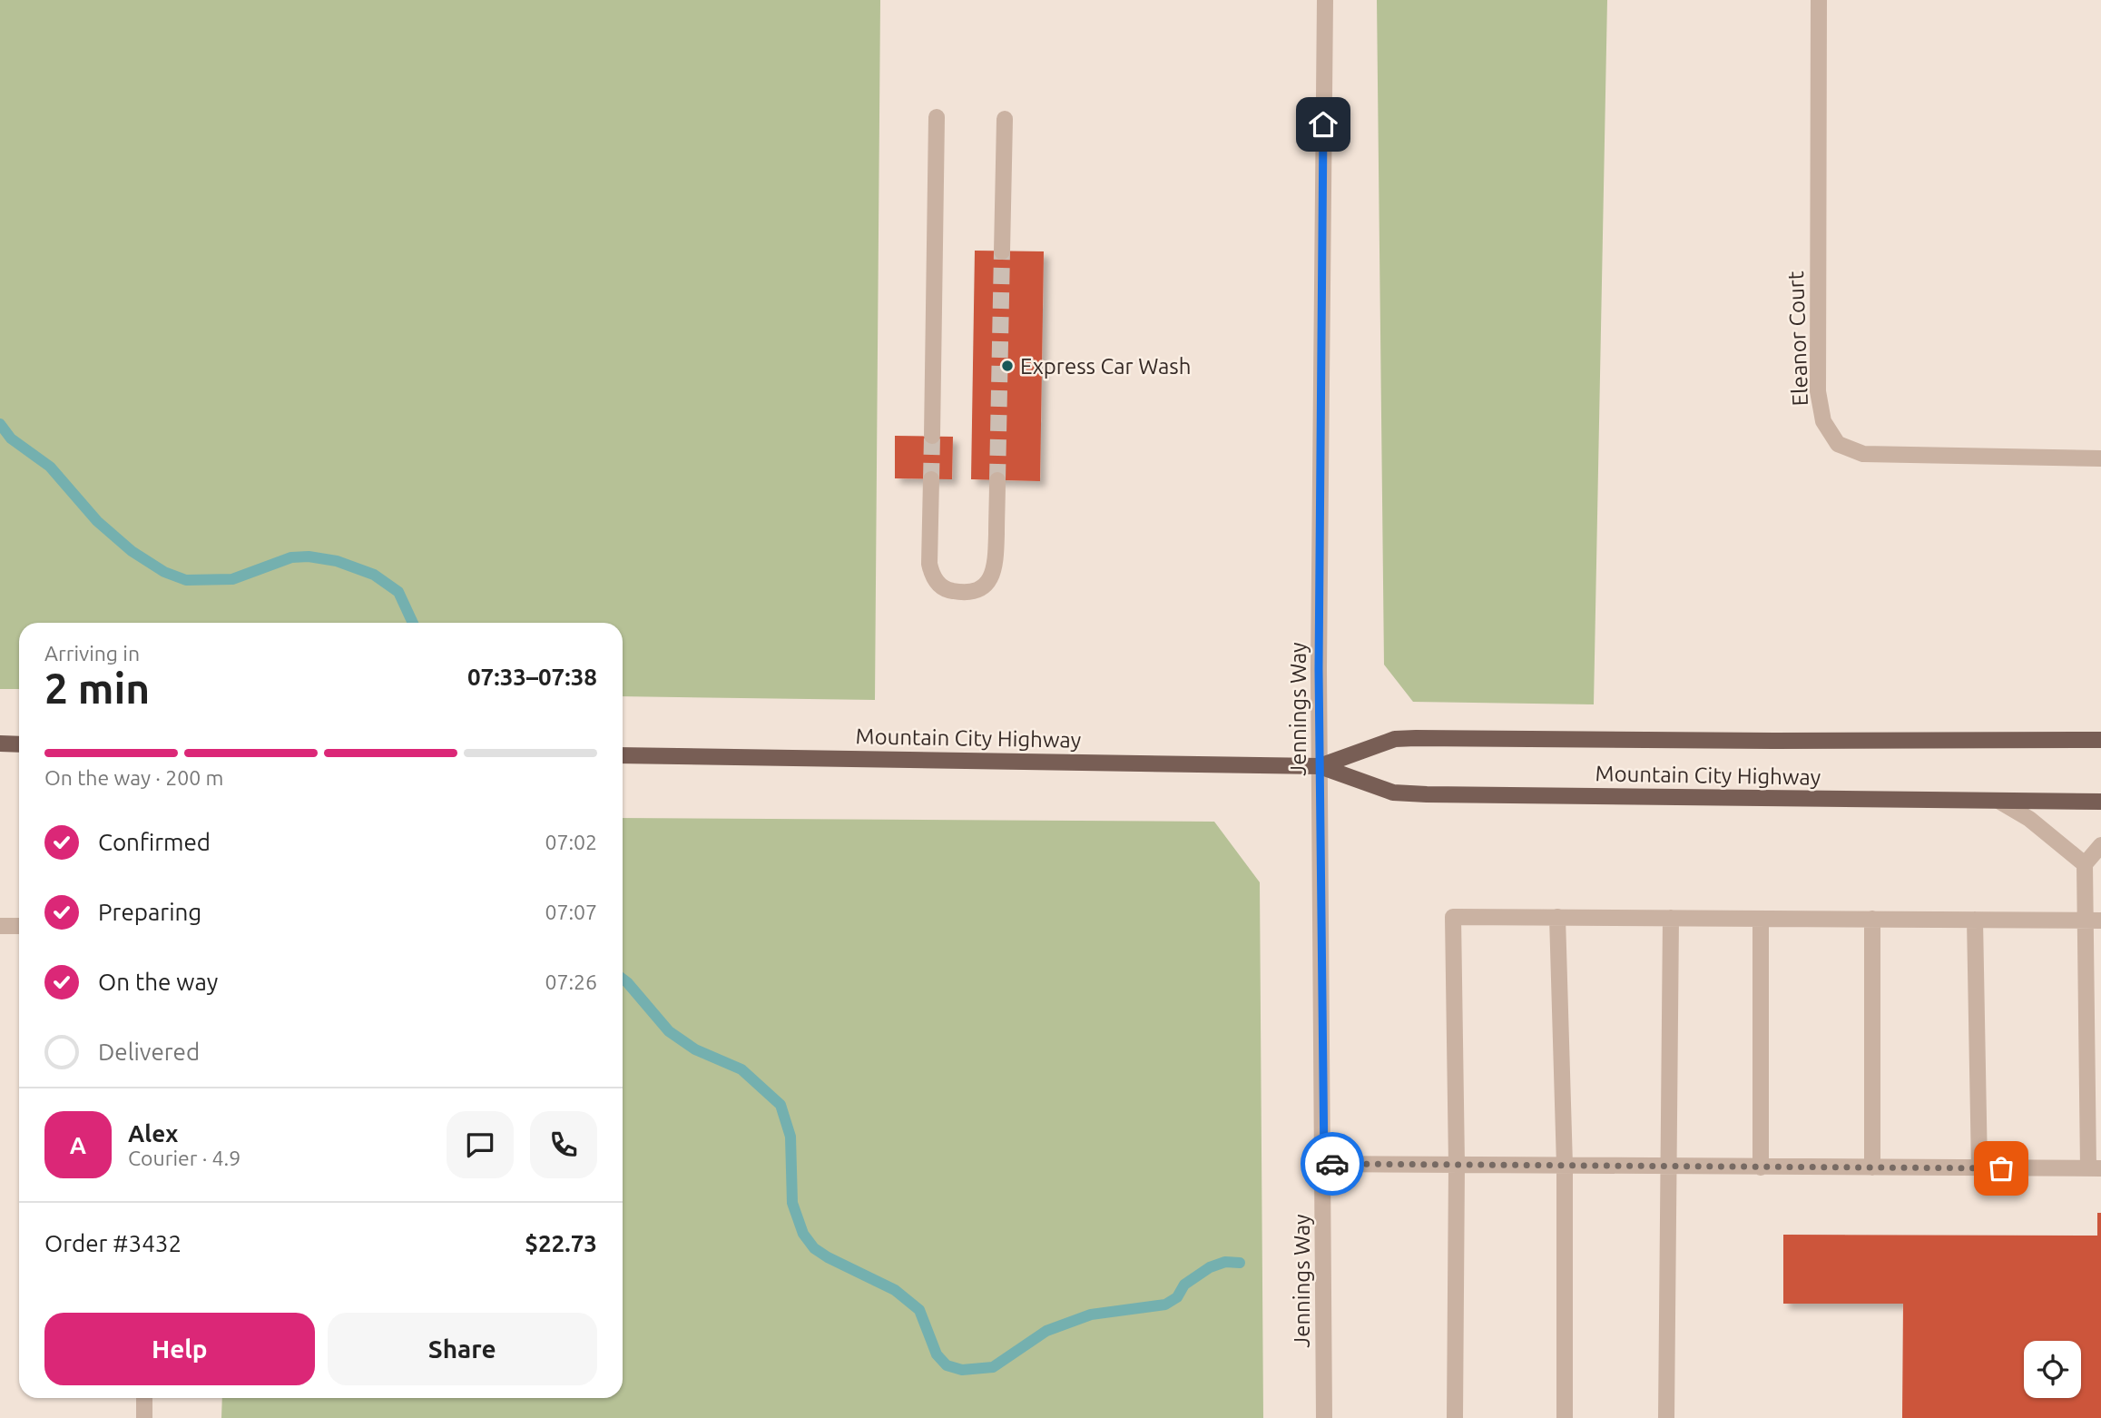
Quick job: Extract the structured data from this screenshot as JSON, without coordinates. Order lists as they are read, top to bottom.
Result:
{
  "streets": {
    "main road": ["Mountain City Highway"],
    "street": ["Eleanor Court", "Jennings Way"]
  },
  "crossings": [
    ["Jennings Way", "Mountain City Highway"]
  ],
  "places": ["Express Car Wash"],
  "page": {
    "heading": ["2 min", "Arriving in", "07:33–07:38"],
    "panel": [
      "Alex",
      "Courier · 4.9",
      "Order #3432",
      "$22.73"
    ],
    "bar": "On the way · 200 m",
    "list": [
      ["Confirmed", "07:02"],
      ["Preparing", "07:07"],
      ["On the way", "07:26"],
      "Delivered"
    ],
    "round": "A",
    "buttons": ["Help", "Share"]
  }
}
